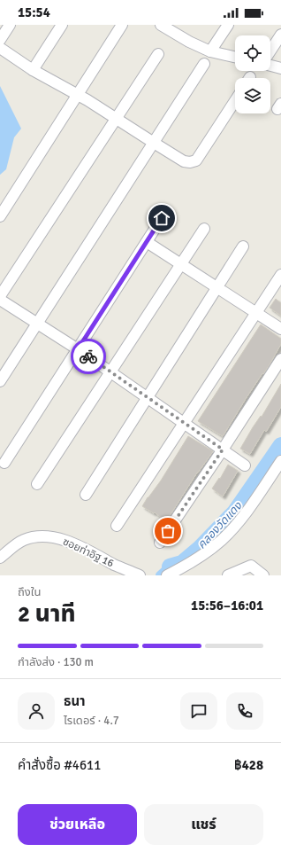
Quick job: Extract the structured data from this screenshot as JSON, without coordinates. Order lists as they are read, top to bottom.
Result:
{
  "streets": {
    "street": ["ซอยท่าอิฐ 16"]
  },
  "water": ["คลองวัดแดง"],
  "page": {
    "status": "15:54",
    "heading": ["2 นาที", "ถึงใน", "15:56–16:01"],
    "panel": [
      "ธนา",
      "ไรเดอร์ · 4.7",
      "คำสั่งซื้อ #4611",
      "฿428"
    ],
    "bar": "กำลังส่ง · 130 m",
    "buttons": ["ช่วยเหลือ", "แชร์"]
  }
}
